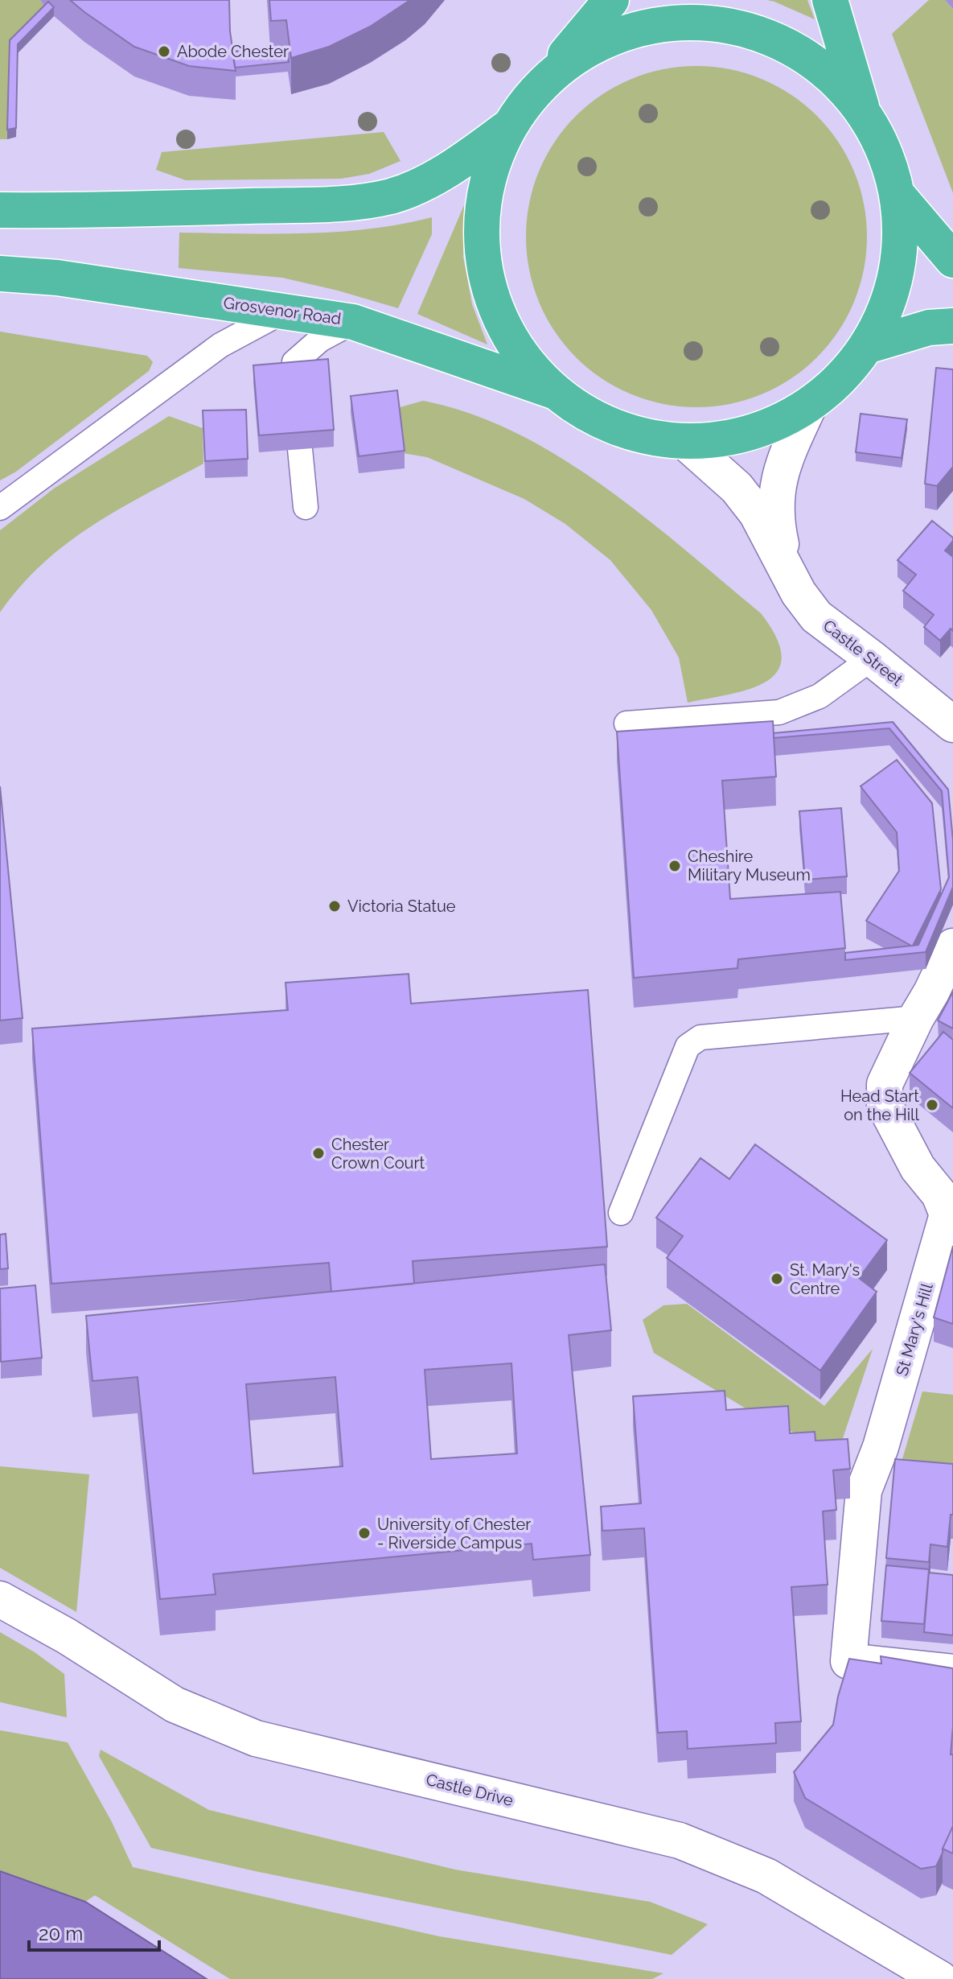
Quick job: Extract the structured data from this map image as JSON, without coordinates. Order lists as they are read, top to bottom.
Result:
{
  "streets": {
    "highway": ["Grosvenor Road"],
    "street": ["Castle Street", "St Mary's Hill", "Castle Drive"]
  },
  "places": [
    "Abode Chester",
    "Cheshire Military Museum",
    "Victoria Statue",
    "Head Start on the Hill",
    "Chester Crown Court",
    "St. Mary's Centre",
    "University of Chester - Riverside Campus"
  ],
  "scale_bar": "20 m"
}
